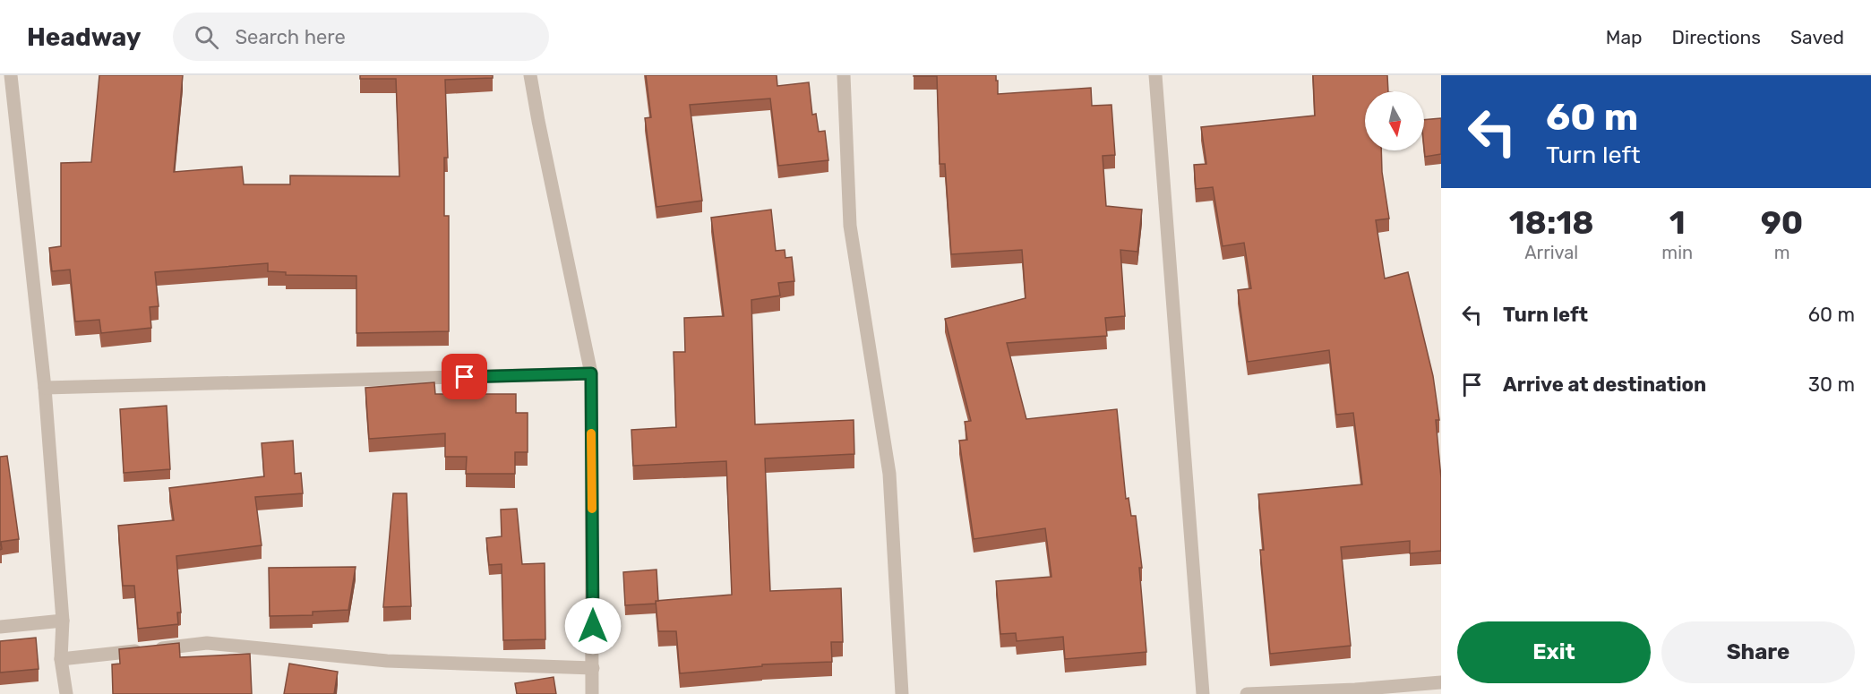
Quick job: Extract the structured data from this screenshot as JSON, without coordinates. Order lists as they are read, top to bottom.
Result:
{
  "north": "bottom",
  "page": {
    "header": "Headway",
    "search": "Search here",
    "nav": ["Map", "Directions", "Saved"],
    "turn": ["60 m", "Turn left"],
    "eta": [
      "18:18",
      "Arrival",
      "1",
      "min",
      "90",
      "m"
    ],
    "list": [
      {
        "name": "Turn left",
        "value": "60 m"
      },
      {
        "name": "Arrive at destination",
        "value": "30 m"
      }
    ],
    "buttons": ["Exit", "Share"]
  }
}
